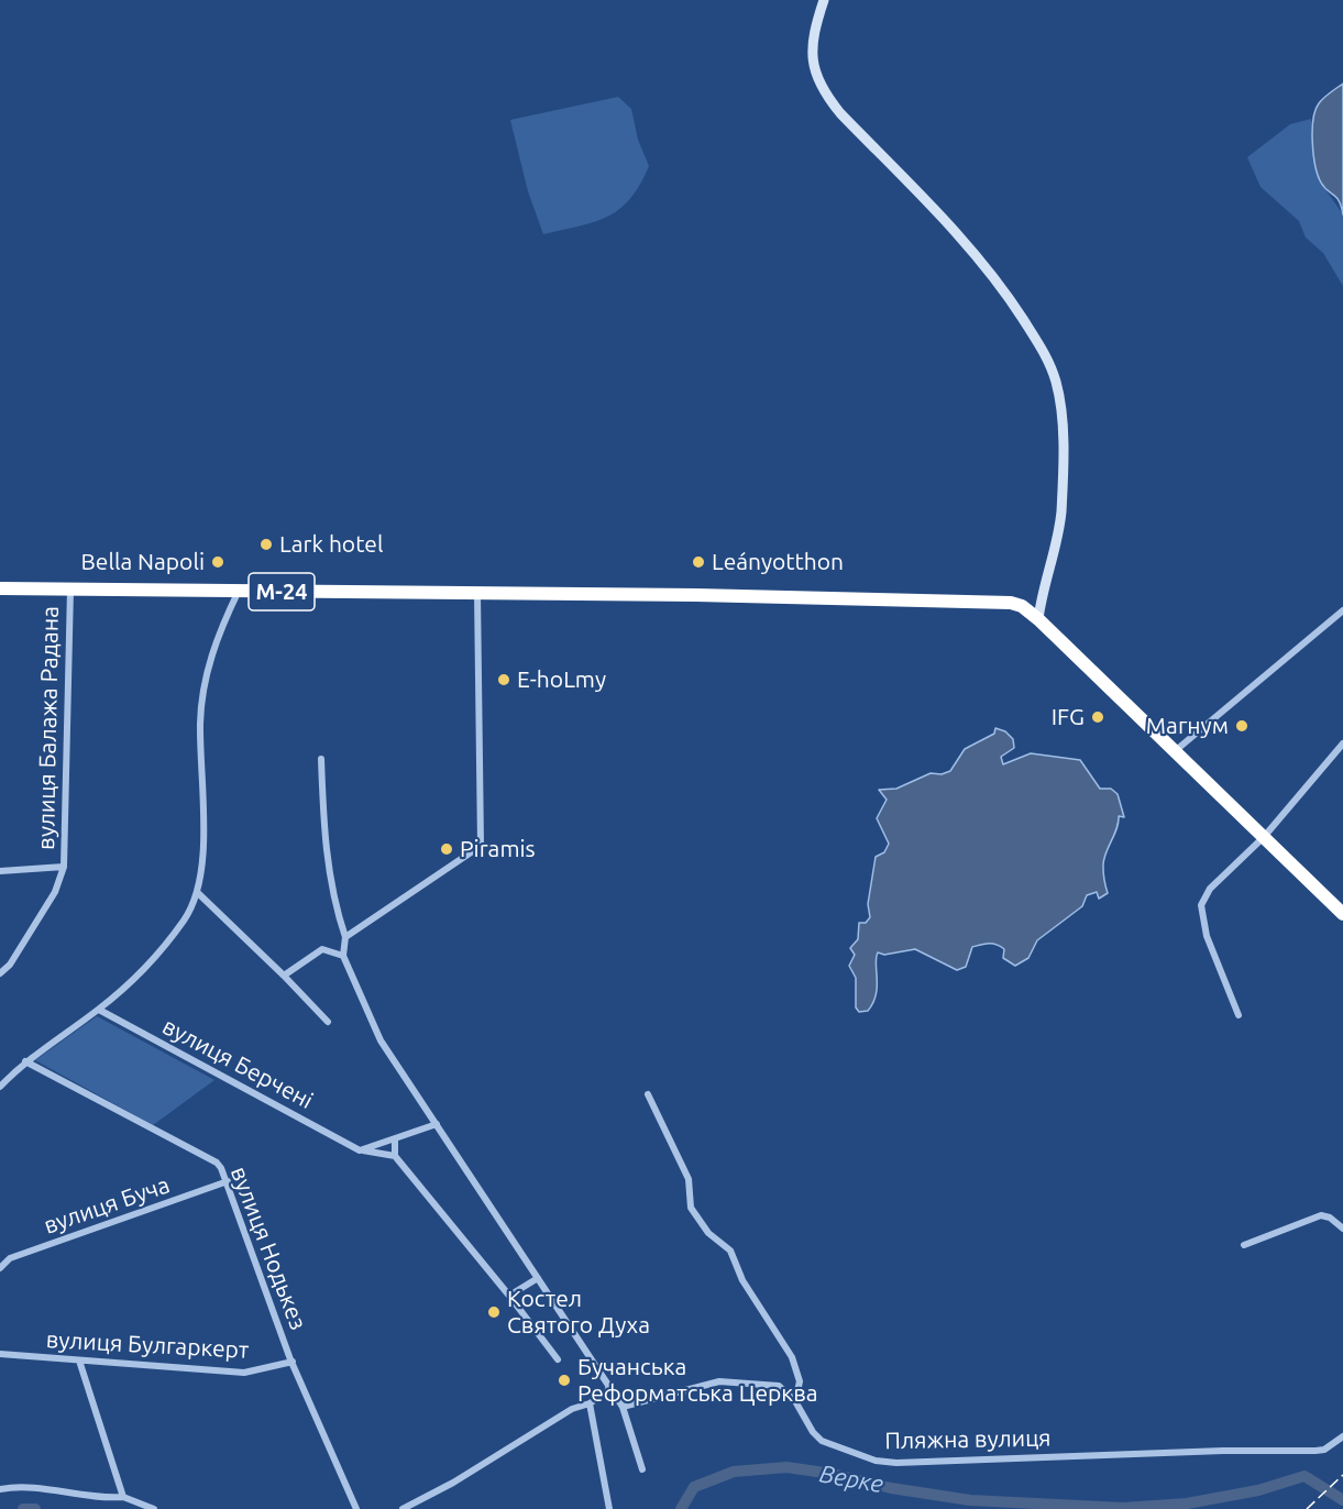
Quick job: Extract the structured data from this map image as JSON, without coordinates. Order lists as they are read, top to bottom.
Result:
{
  "streets": {
    "highway": ["М-24"],
    "street": [
      "вулиця Балажа Радана",
      "вулиця Берчені",
      "вулиця Буча",
      "вулиця Нодькез",
      "вулиця Булгаркерт",
      "Пляжна вулиця"
    ]
  },
  "crossings": [
    ["М-24", "вулиця Балажа Радана"],
    ["вулиця Буча", "вулиця Нодькез"],
    ["вулиця Нодькез", "вулиця Булгаркерт"]
  ],
  "water": ["Верке"],
  "places": [
    "Lark hotel",
    "Bella Napoli",
    "Leányotthon",
    "E-hoLmy",
    "IFG",
    "Магнум",
    "Piramis",
    "Костел Святого Духа",
    "Бучанська Реформатська Церква"
  ]
}
